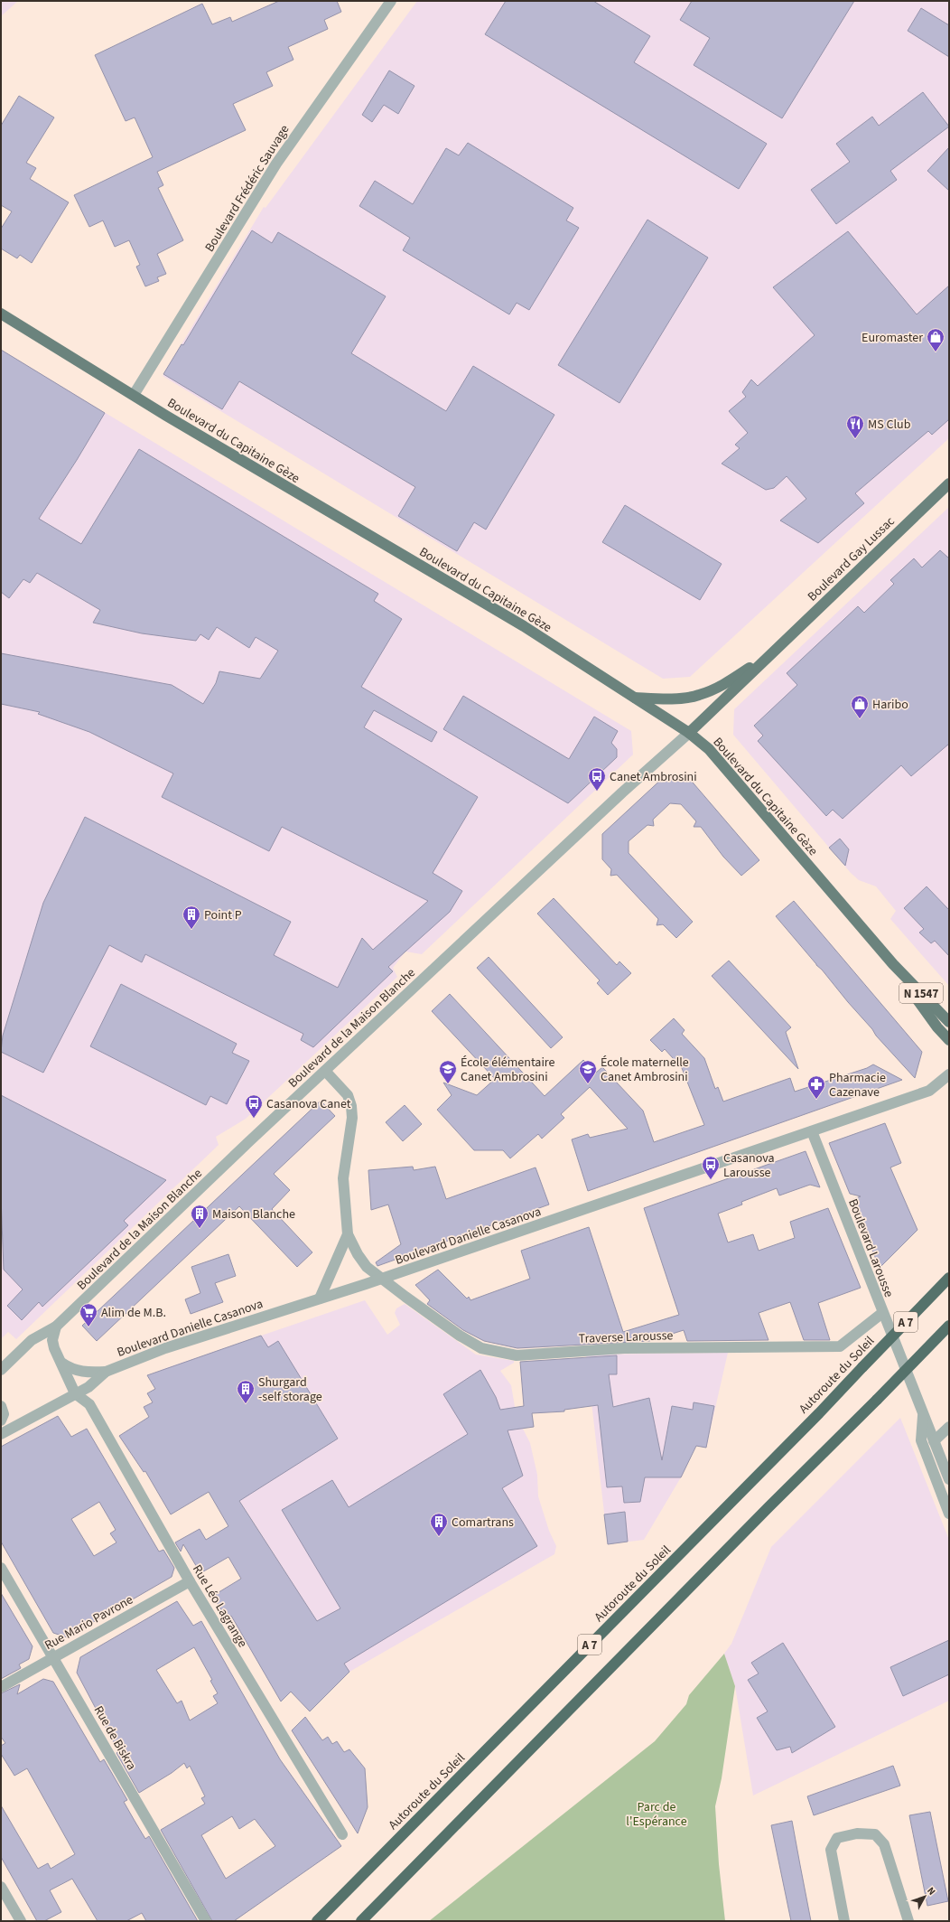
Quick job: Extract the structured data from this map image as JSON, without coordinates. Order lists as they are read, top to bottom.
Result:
{
  "streets": {
    "highway": ["A 7", "Autoroute du Soleil"],
    "main road": ["Boulevard du Capitaine Gèze", "Boulevard Gay Lussac", "N 1547"],
    "street": [
      "Boulevard Frédéric Sauvage",
      "Boulevard de la Maison Blanche",
      "Boulevard Danielle Casanova",
      "Boulevard Larousse",
      "Traverse Larousse",
      "Rue Léo Lagrange",
      "Rue Mario Pavrone",
      "Rue de Biskra"
    ]
  },
  "crossings": [
    ["Boulevard Frédéric Sauvage", "Boulevard du Capitaine Gèze"],
    ["Boulevard du Capitaine Gèze", "Boulevard Gay Lussac"],
    ["Boulevard du Capitaine Gèze", "Boulevard de la Maison Blanche"],
    ["Boulevard Gay Lussac", "Boulevard de la Maison Blanche"],
    ["Boulevard Danielle Casanova", "Boulevard Larousse"],
    ["Boulevard Danielle Casanova", "Traverse Larousse"],
    ["Boulevard Danielle Casanova", "Rue Léo Lagrange"],
    ["Boulevard Larousse", "Traverse Larousse"],
    ["Rue Léo Lagrange", "Rue Mario Pavrone"],
    ["Rue Mario Pavrone", "Rue de Biskra"]
  ],
  "parks": ["Parc de l'Espérance"],
  "places": {
    "shop": ["Euromaster", "Haribo"],
    "restaurant": ["MS Club"],
    "bus stop": ["Canet Ambrosini", "Casanova Canet", "Casanova Larousse"],
    "building": [
      "Point P",
      "Maison Blanche",
      "Shurgard -self storage",
      "Comartrans"
    ],
    "school or university": ["École élémentaire Canet Ambrosini", "École maternelle Canet Ambrosini"],
    "pharmacy": ["Pharmacie Cazenave"],
    "supermarket": ["Alim de M.B."]
  },
  "north": "top right"
}
